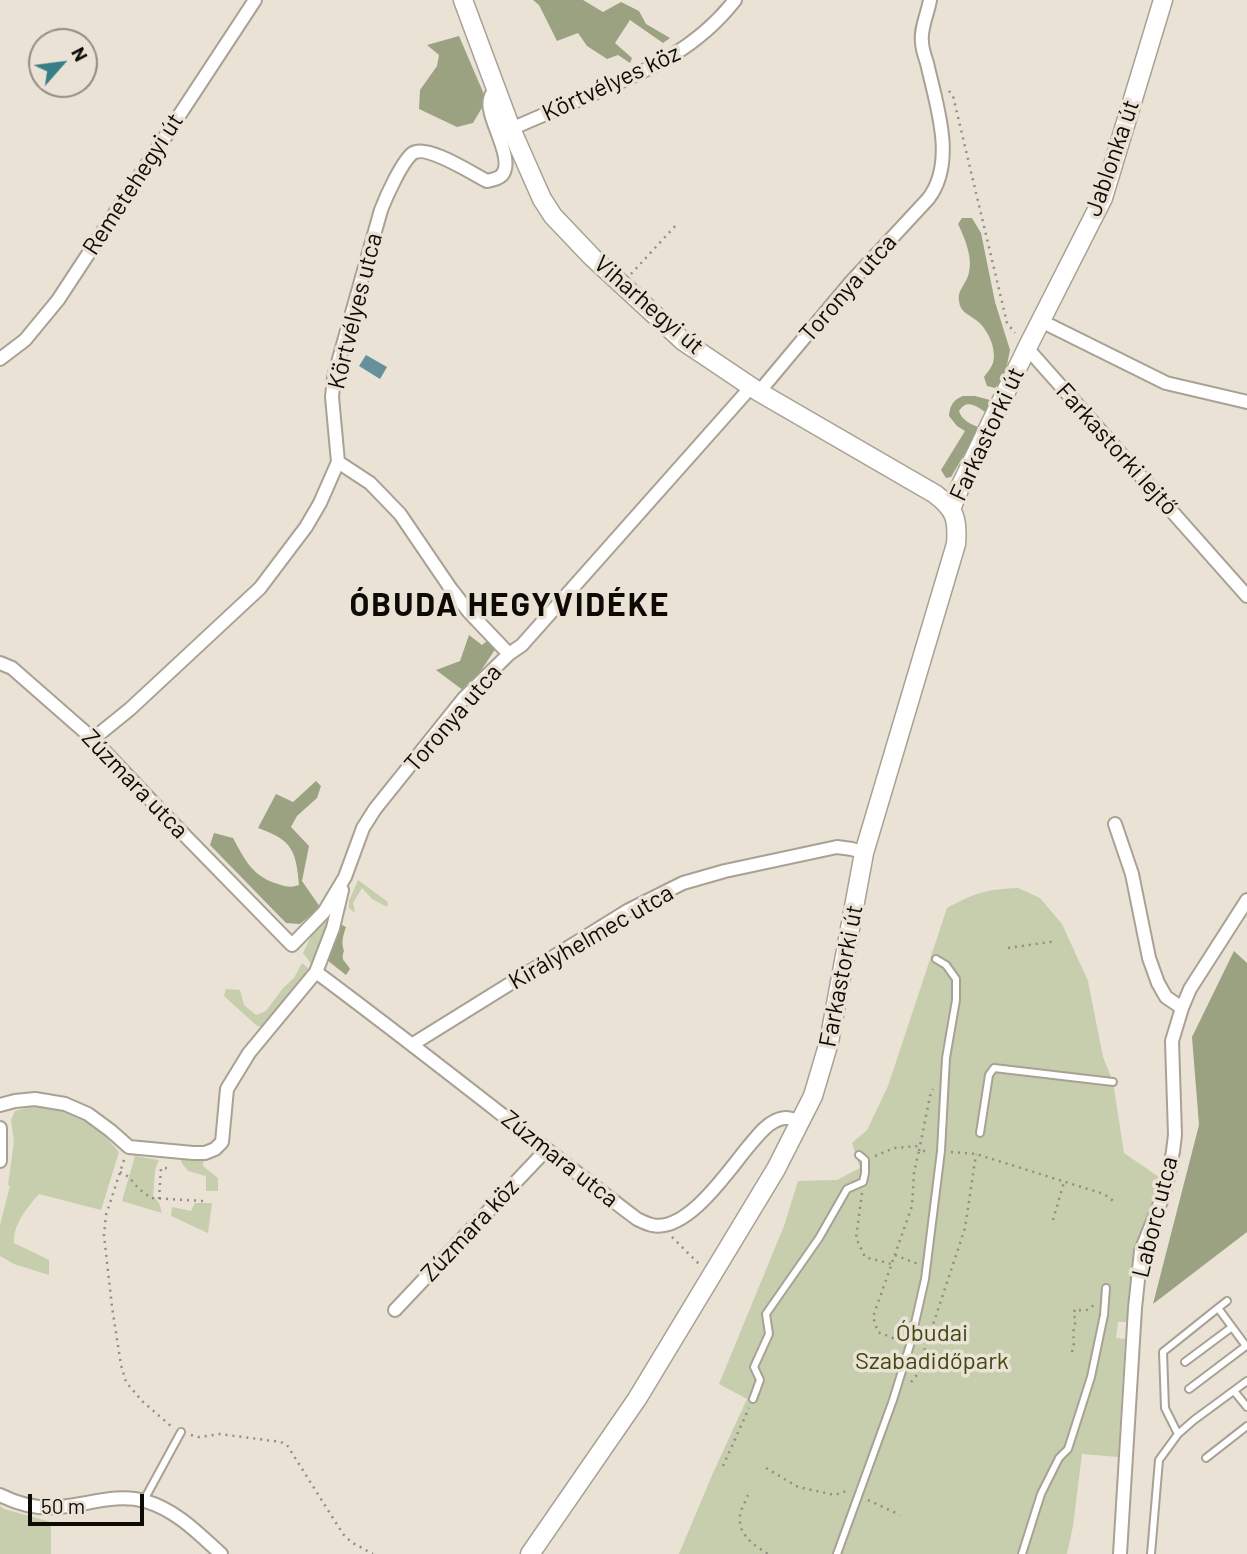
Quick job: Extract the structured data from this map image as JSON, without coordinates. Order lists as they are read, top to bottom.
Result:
{
  "streets": {
    "street": [
      "Körtvélyes köz",
      "Jablonka út",
      "Remetehegyi út",
      "Toronya utca",
      "Viharhegyi út",
      "Körtvélyes utca",
      "Farkastorki út",
      "Farkastorki lejtő",
      "Zúzmara utca",
      "Királyhelmec utca",
      "Laborc utca",
      "Zúzmara köz"
    ]
  },
  "crossings": [
    ["Körtvélyes köz", "Viharhegyi út"],
    ["Jablonka út", "Farkastorki út"],
    ["Jablonka út", "Farkastorki lejtő"],
    ["Toronya utca", "Viharhegyi út"],
    ["Toronya utca", "Zúzmara utca"],
    ["Viharhegyi út", "Körtvélyes utca"],
    ["Viharhegyi út", "Farkastorki út"],
    ["Körtvélyes utca", "Zúzmara utca"],
    ["Farkastorki út", "Farkastorki lejtő"],
    ["Farkastorki út", "Királyhelmec utca"],
    ["Zúzmara utca", "Királyhelmec utca"],
    ["Zúzmara utca", "Zúzmara köz"]
  ],
  "districts": ["ÓBUDA HEGYVIDÉKE"],
  "parks": ["Óbudai Szabadidőpark"],
  "scale_bar": "50 m",
  "north": "top right"
}
